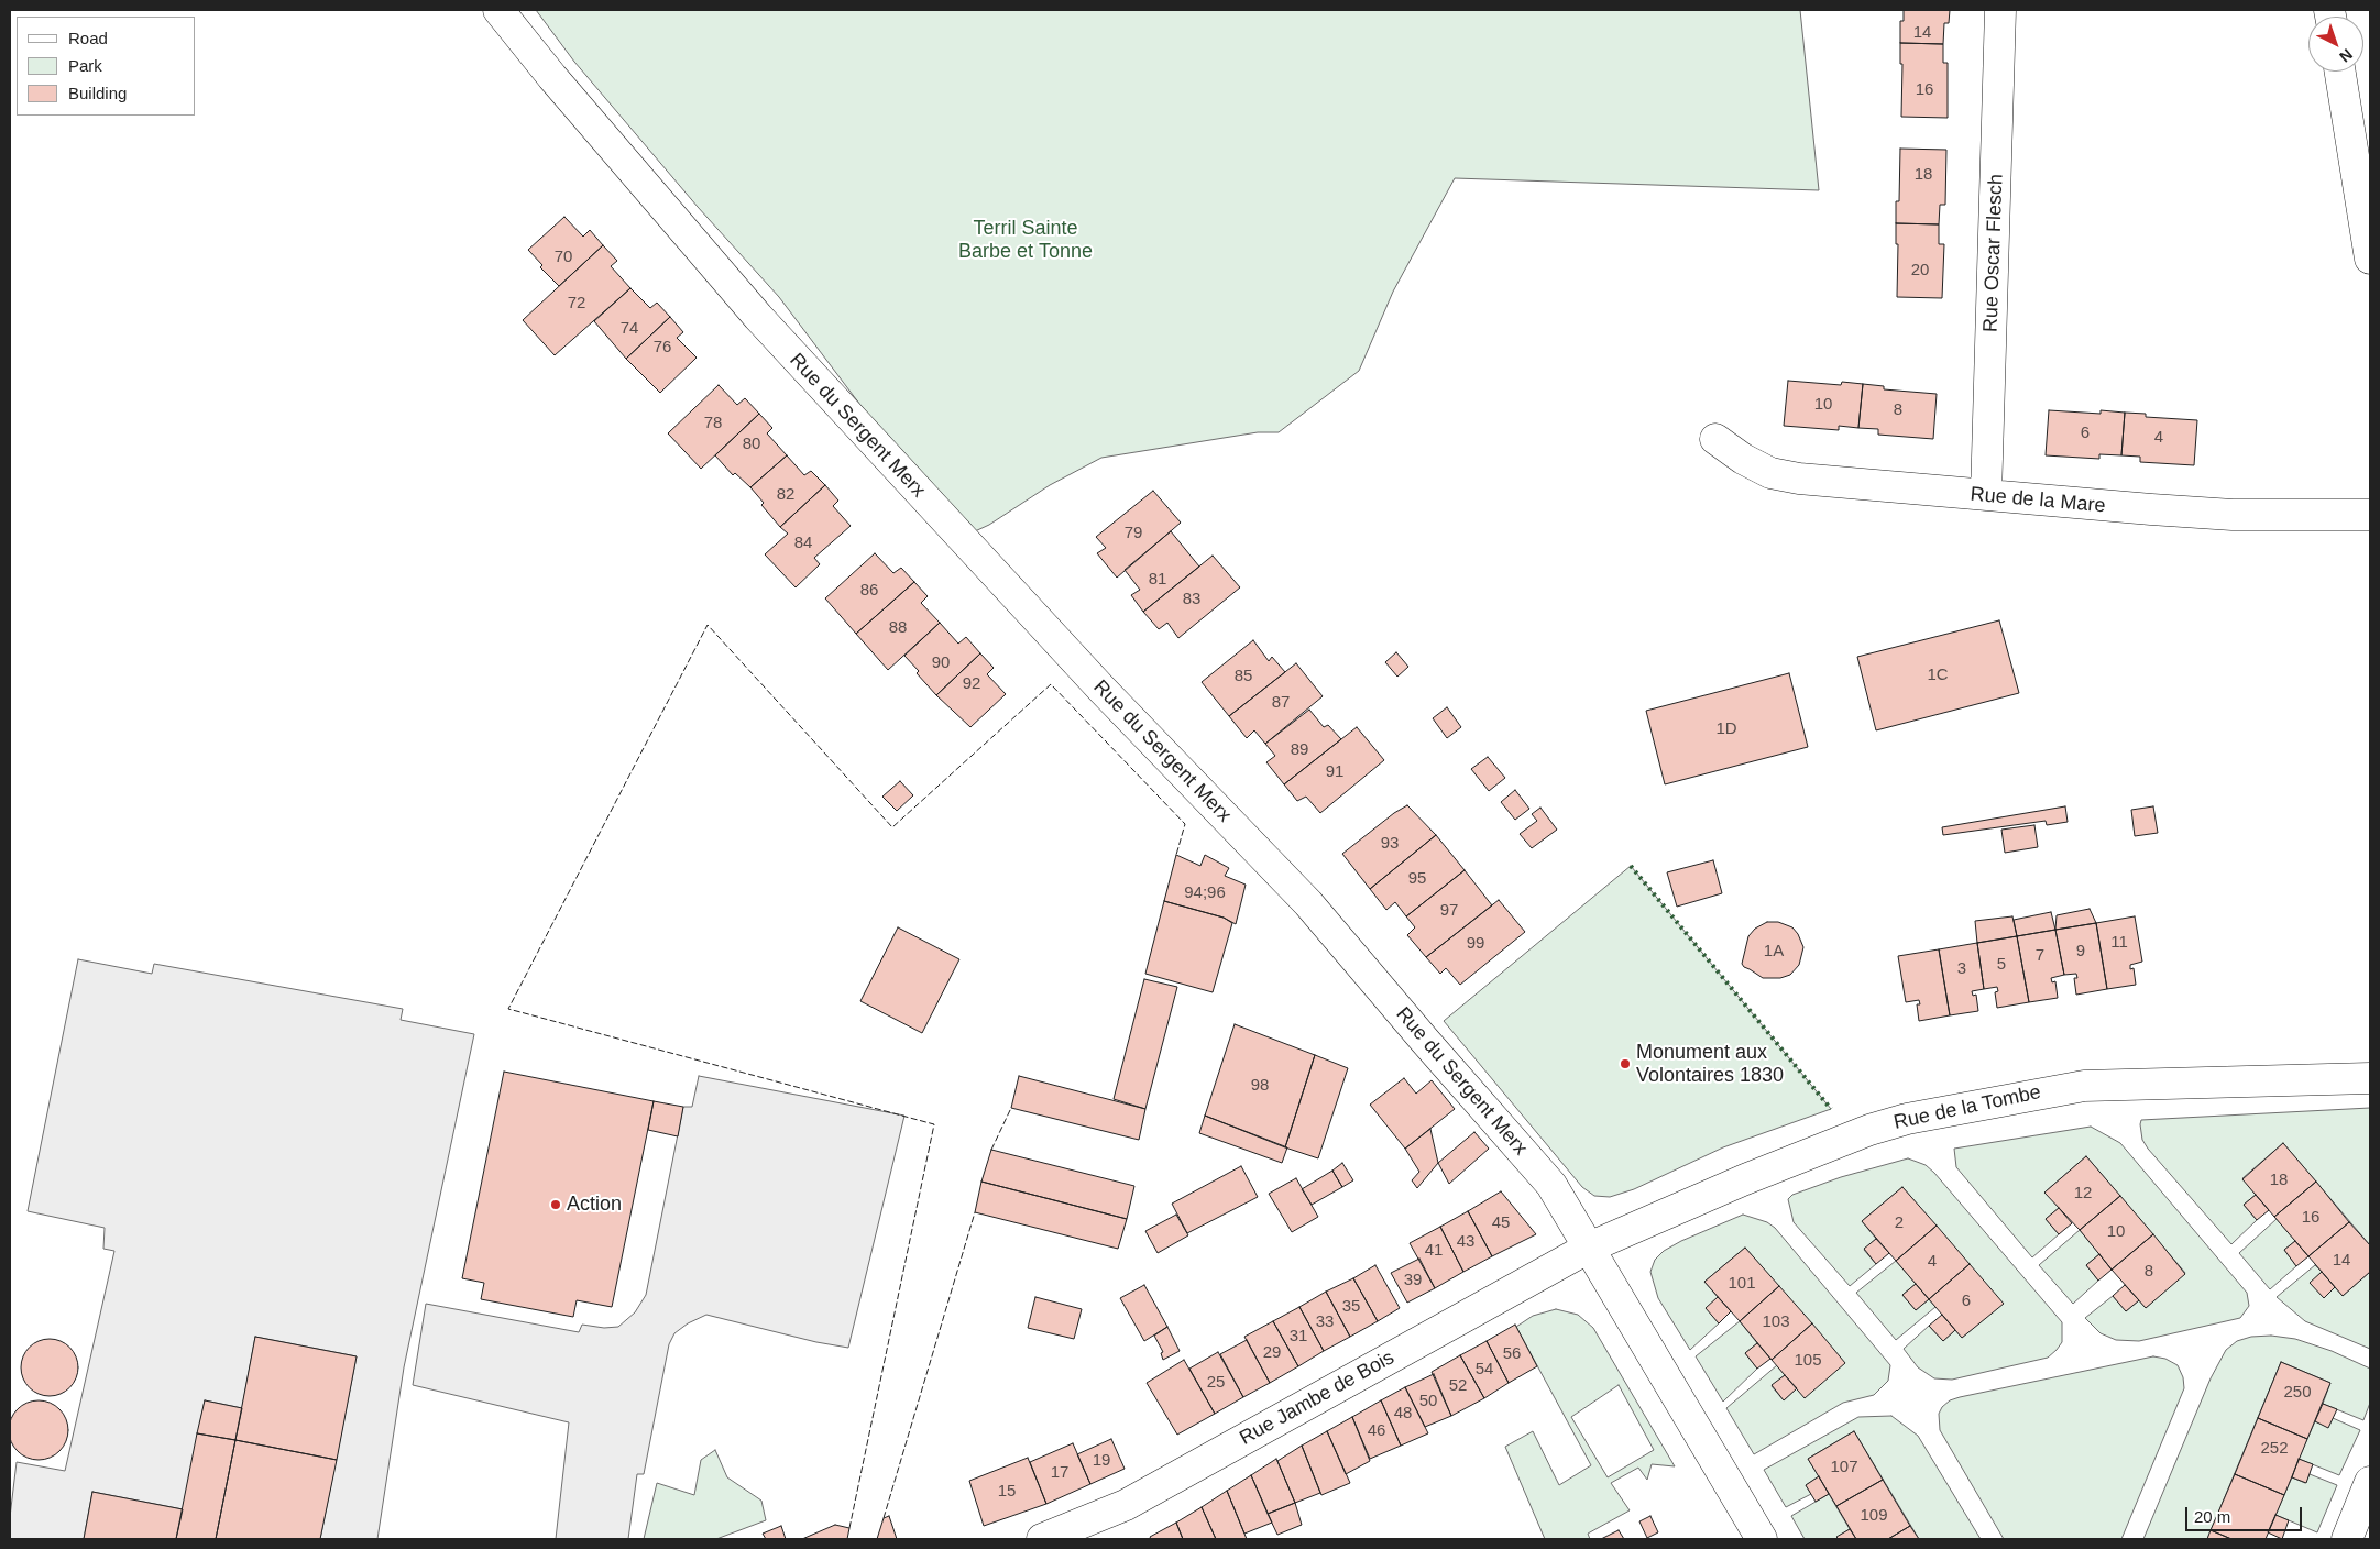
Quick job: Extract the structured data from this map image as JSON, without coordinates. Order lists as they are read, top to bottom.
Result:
{
  "streets": {
    "street": [
      "Rue Oscar Flesch",
      "Rue du Sergent Merx",
      "Rue de la Mare",
      "Rue de la Tombe",
      "Rue Jambe de Bois"
    ]
  },
  "crossings": [
    ["Rue Oscar Flesch", "Rue de la Mare"],
    ["Rue du Sergent Merx", "Rue de la Tombe"],
    ["Rue du Sergent Merx", "Rue Jambe de Bois"],
    ["Rue de la Tombe", "Rue Jambe de Bois"]
  ],
  "parks": ["Terril Sainte Barbe et Tonne"],
  "places": ["Monument aux Volontaires 1830", "Action"],
  "house_numbers": [
    "14",
    "16",
    "18",
    "70",
    "20",
    "72",
    "74",
    "76",
    "10",
    "8",
    "78",
    "6",
    "4",
    "80",
    "82",
    "79",
    "84",
    "81",
    "86",
    "83",
    "88",
    "90",
    "1C",
    "85",
    "92",
    "87",
    "1D",
    "89",
    "91",
    "93",
    "95",
    "94;96",
    "97",
    "11",
    "99",
    "1A",
    "9",
    "7",
    "5",
    "3",
    "98",
    "18",
    "12",
    "16",
    "45",
    "2",
    "10",
    "43",
    "41",
    "14",
    "4",
    "8",
    "39",
    "101",
    "6",
    "35",
    "33",
    "103",
    "31",
    "29",
    "56",
    "105",
    "54",
    "25",
    "52",
    "250",
    "50",
    "48",
    "46",
    "252",
    "19",
    "107",
    "17",
    "15",
    "109"
  ],
  "legend": ["Road", "Park", "Building"],
  "scale_bar": "20 m",
  "north": "bottom right"
}
